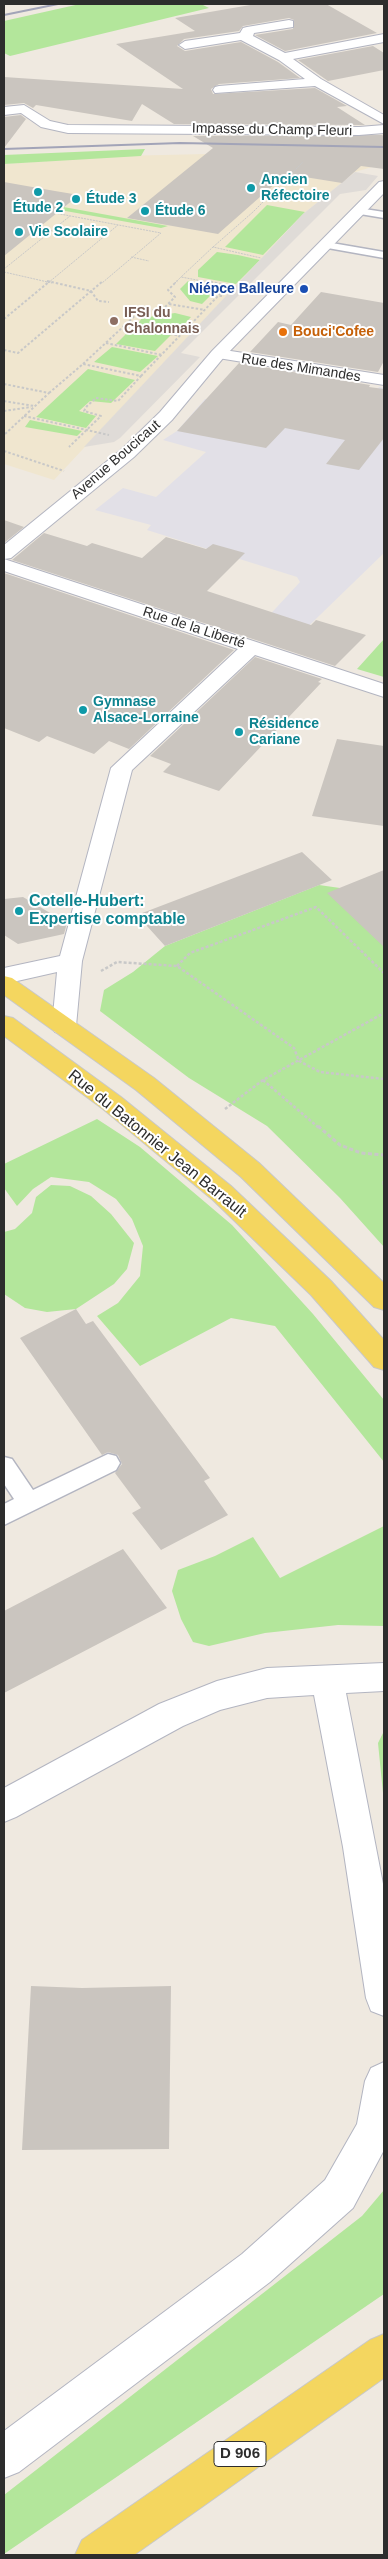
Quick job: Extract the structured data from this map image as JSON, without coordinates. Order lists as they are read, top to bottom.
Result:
{
  "streets": {
    "main road": ["Rue du Batonnier Jean Barrault", "D 906"],
    "street": [
      "Impasse du Champ Fleuri",
      "Rue des Mimandes",
      "Avenue Boucicaut",
      "Rue de la Liberté"
    ]
  },
  "crossings": [
    ["Rue des Mimandes", "Avenue Boucicaut"]
  ],
  "places": [
    "Ancien Réfectoire",
    "Étude 2",
    "Étude 3",
    "Étude 6",
    "Vie Scolaire",
    "Niépce Balleure",
    "IFSI du Chalonnais",
    "Bouci'Cofee",
    "Gymnase Alsace-Lorraine",
    "Résidence Cariane",
    "Cotelle-Hubert: Expertise comptable"
  ]
}
